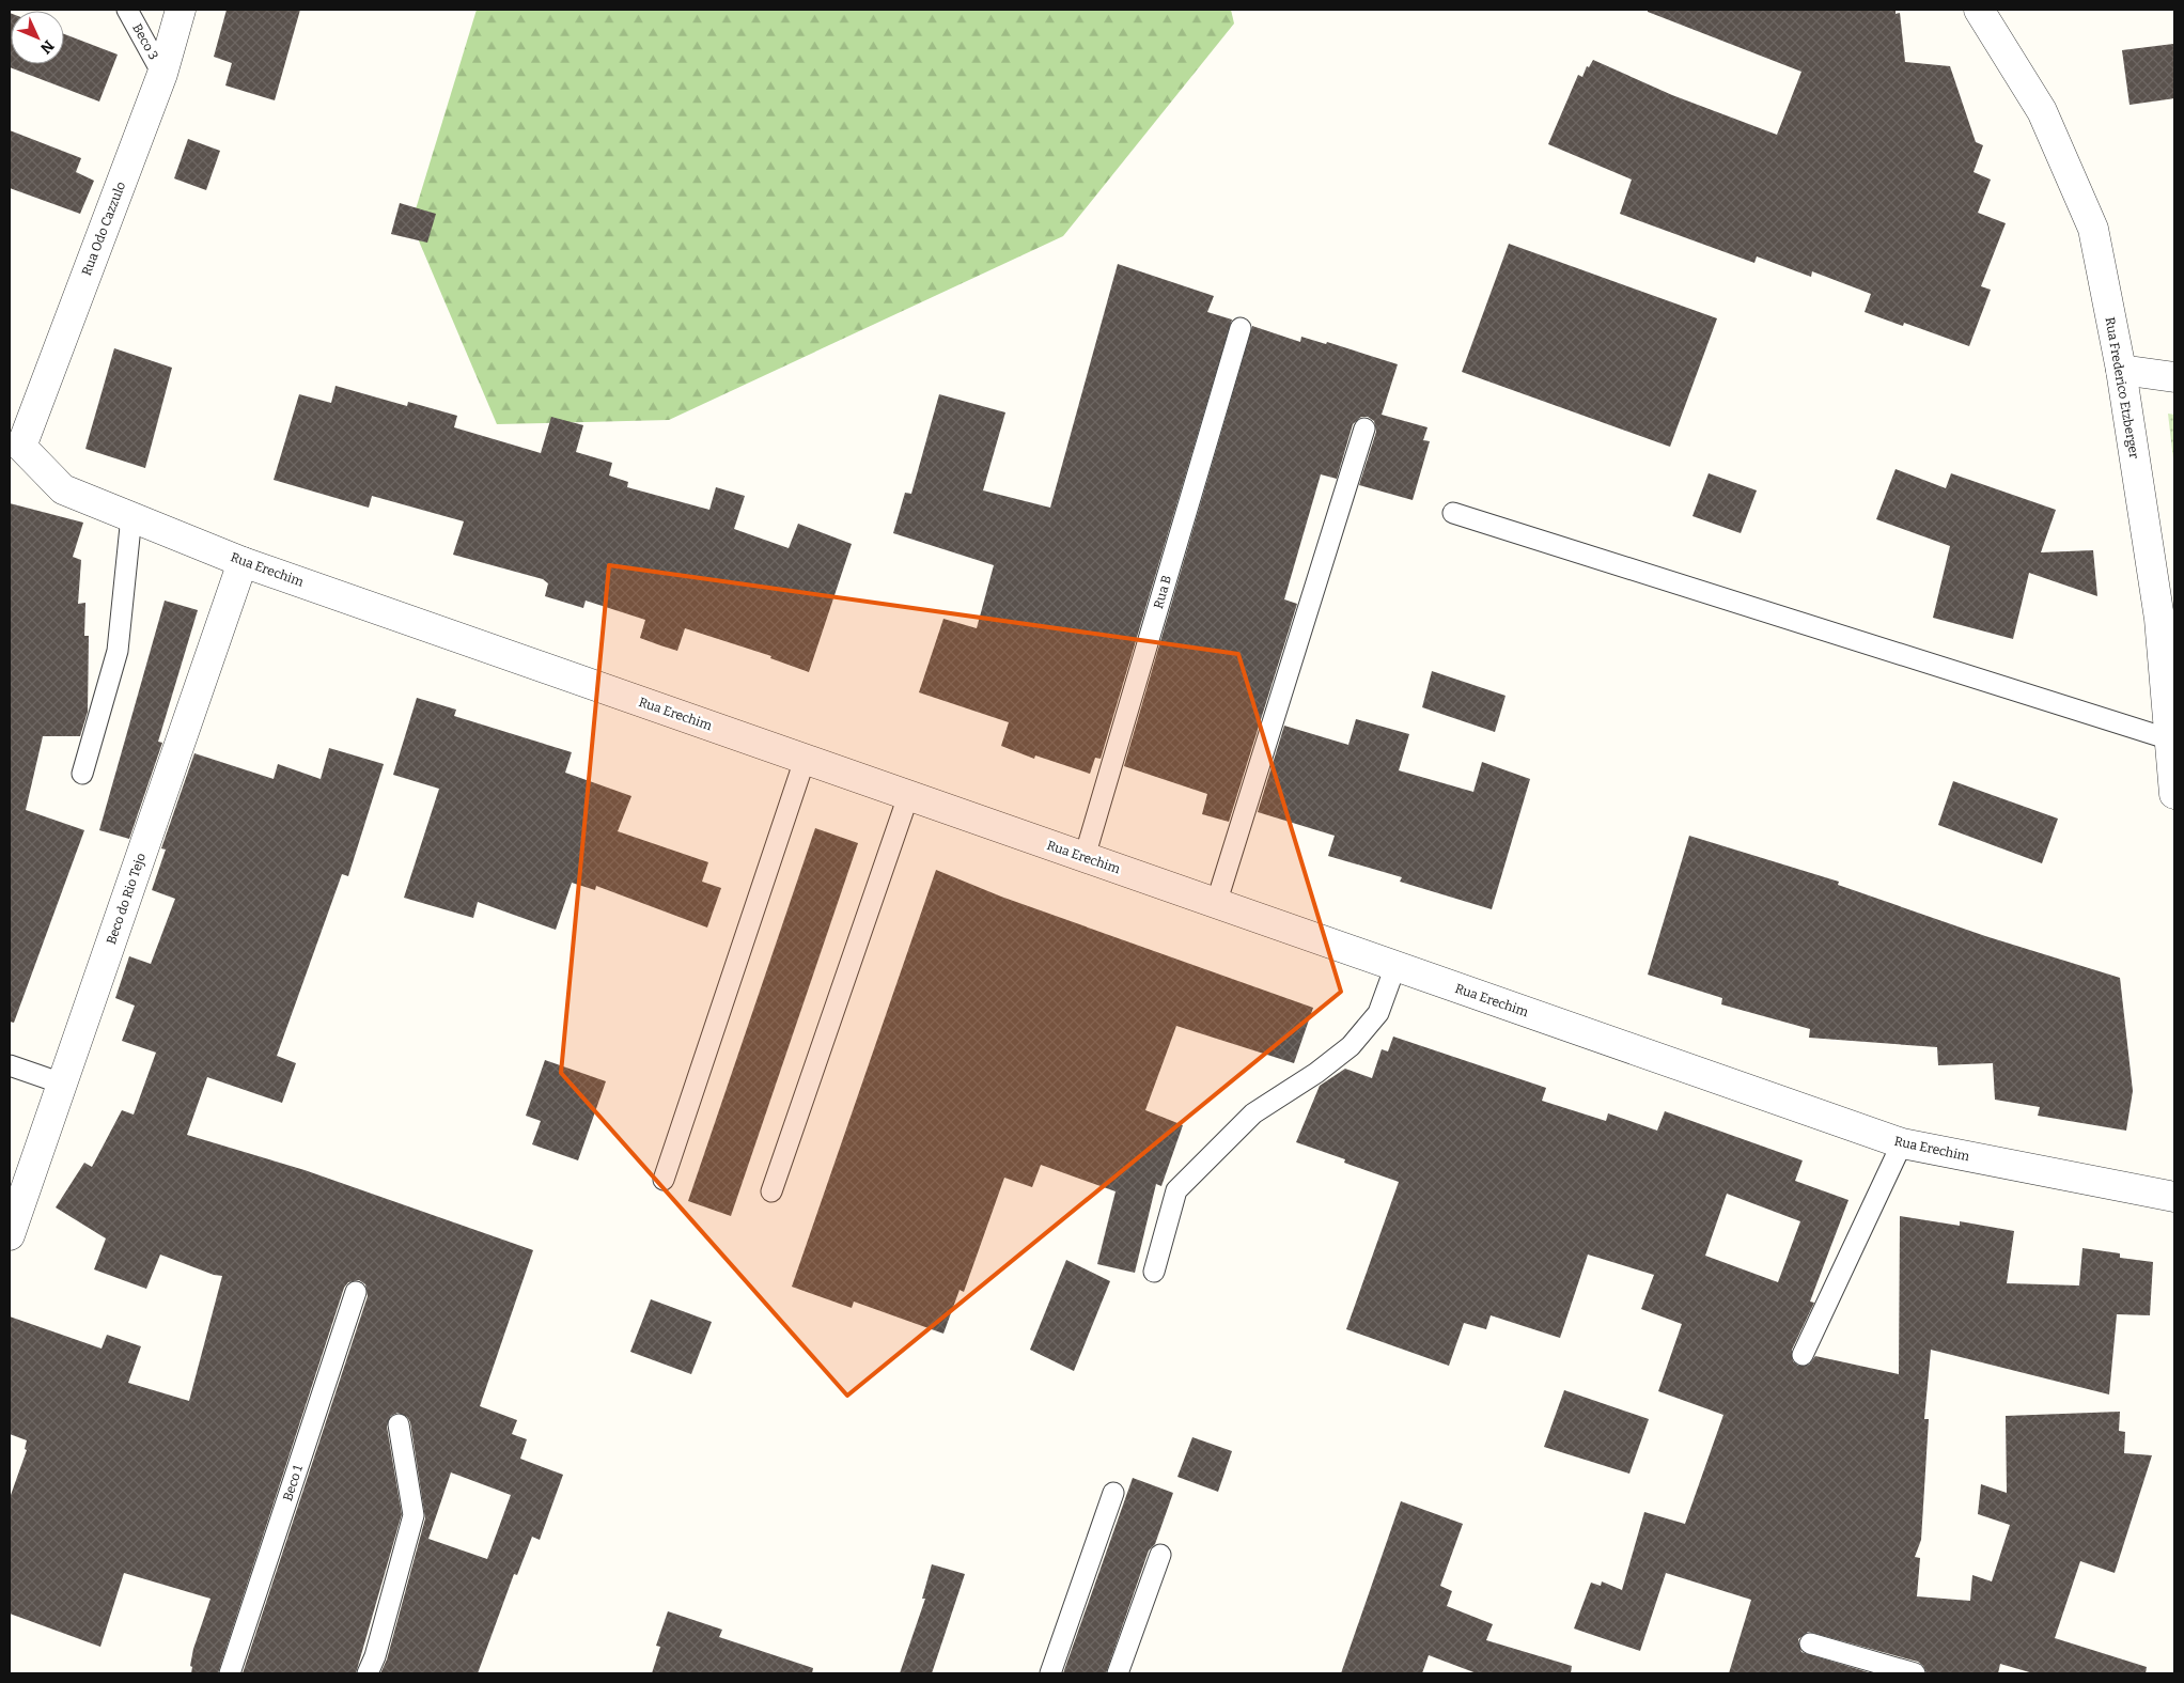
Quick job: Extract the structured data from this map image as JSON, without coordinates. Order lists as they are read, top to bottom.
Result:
{
  "streets": {
    "street": [
      "Rua Odo Cazzulo",
      "Rua Frederico Etzberger",
      "Rua Erechim",
      "Beco do Rio Tejo"
    ],
    "lane": ["Beco 3", "Rua B", "Beco 1"]
  },
  "crossings": [
    ["Beco 3", "Rua Odo Cazzulo"],
    ["Rua Odo Cazzulo", "Rua Erechim"],
    ["Rua Erechim", "Rua B"],
    ["Rua Erechim", "Beco do Rio Tejo"]
  ],
  "north": "bottom right"
}
